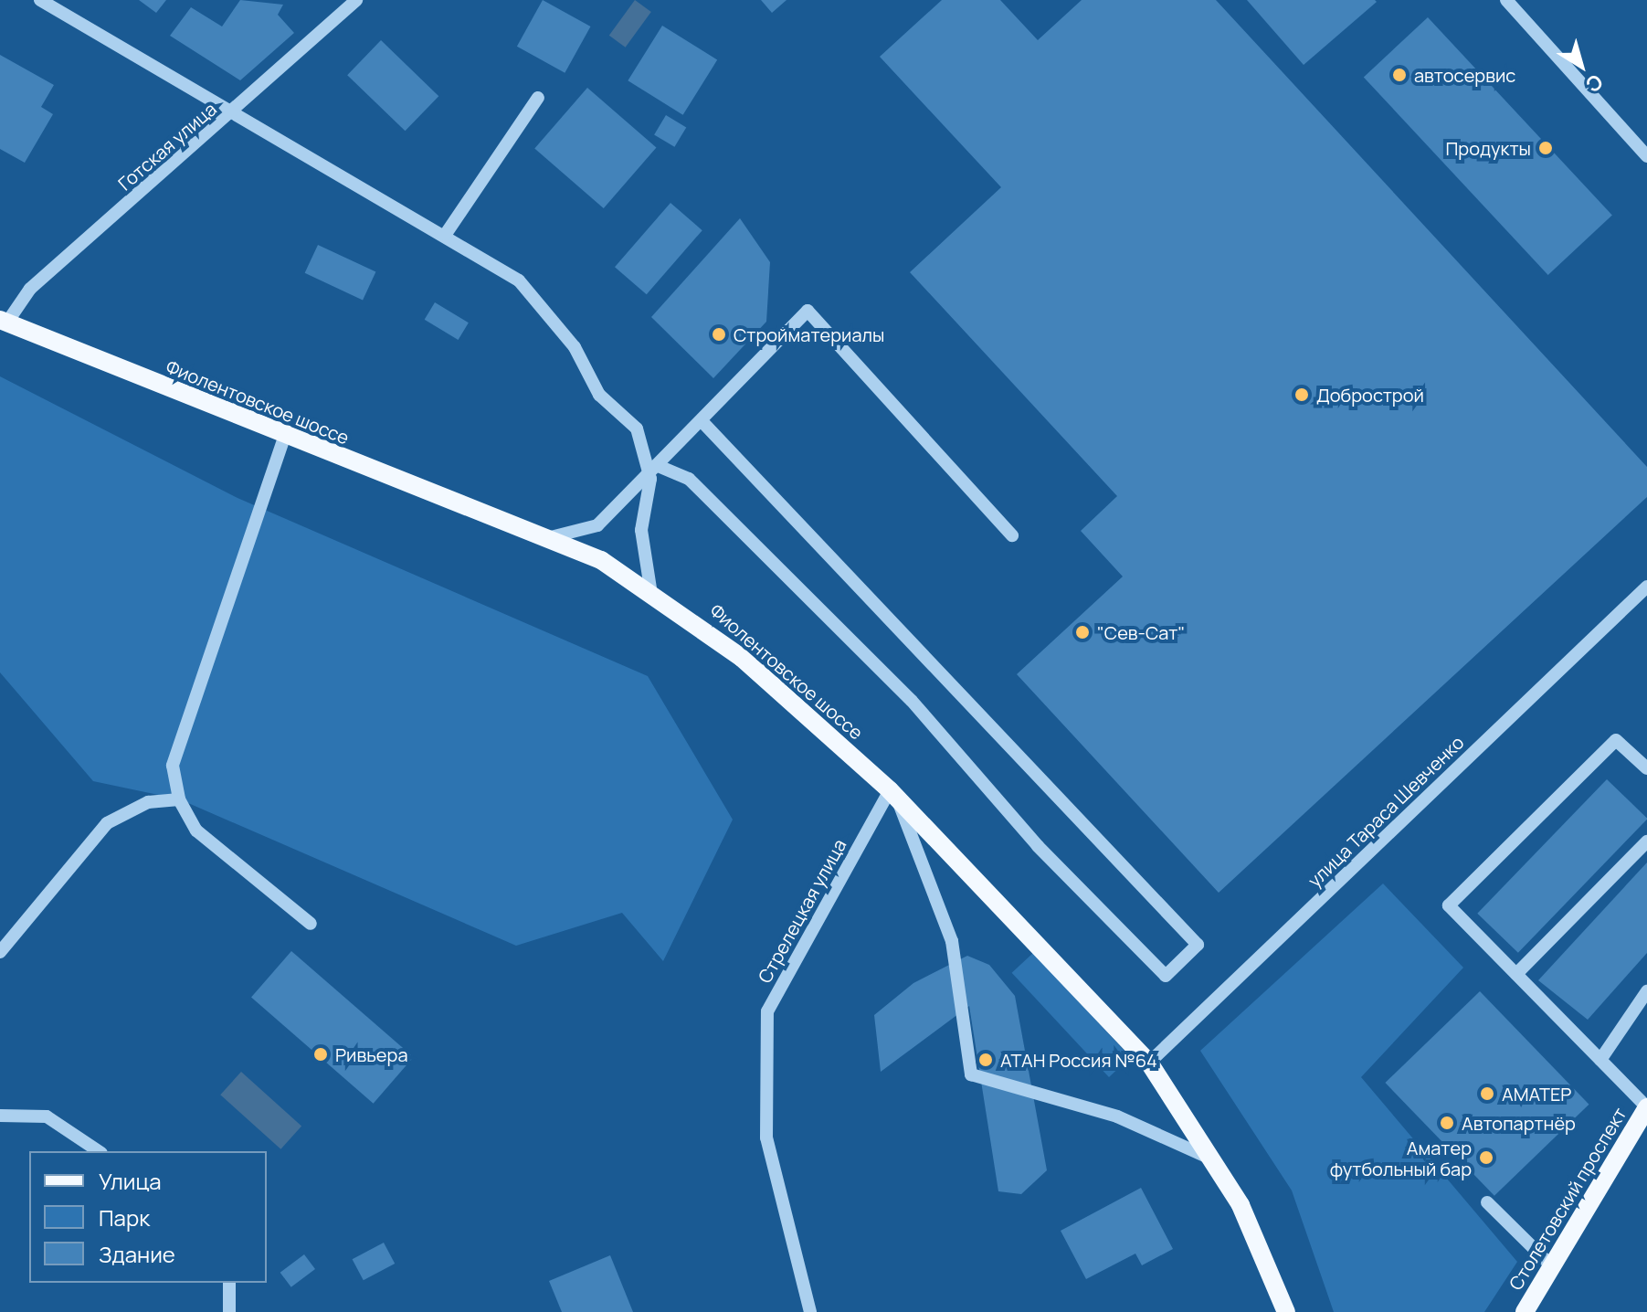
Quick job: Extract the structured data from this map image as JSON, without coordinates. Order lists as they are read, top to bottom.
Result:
{
  "streets": {
    "main road": ["Фиолентовское шоссе", "Столетовский проспект"],
    "street": ["Готская улица", "улица Тараса Шевченко", "Стрелецкая улица"]
  },
  "crossings": [
    ["Готская улица", "Фиолентовское шоссе"],
    ["Фиолентовское шоссе", "улица Тараса Шевченко"],
    ["Фиолентовское шоссе", "Стрелецкая улица"]
  ],
  "places": [
    "автосервис",
    "Продукты",
    "Стройматериалы",
    "Добрострой",
    "\"Сев-Сат\"",
    "Ривьера",
    "АТАН Россия №64",
    "АМАТЕР",
    "Автопартнёр",
    "Аматер футбольный бар"
  ],
  "legend": ["Улица", "Парк", "Здание"],
  "north": "bottom right"
}
